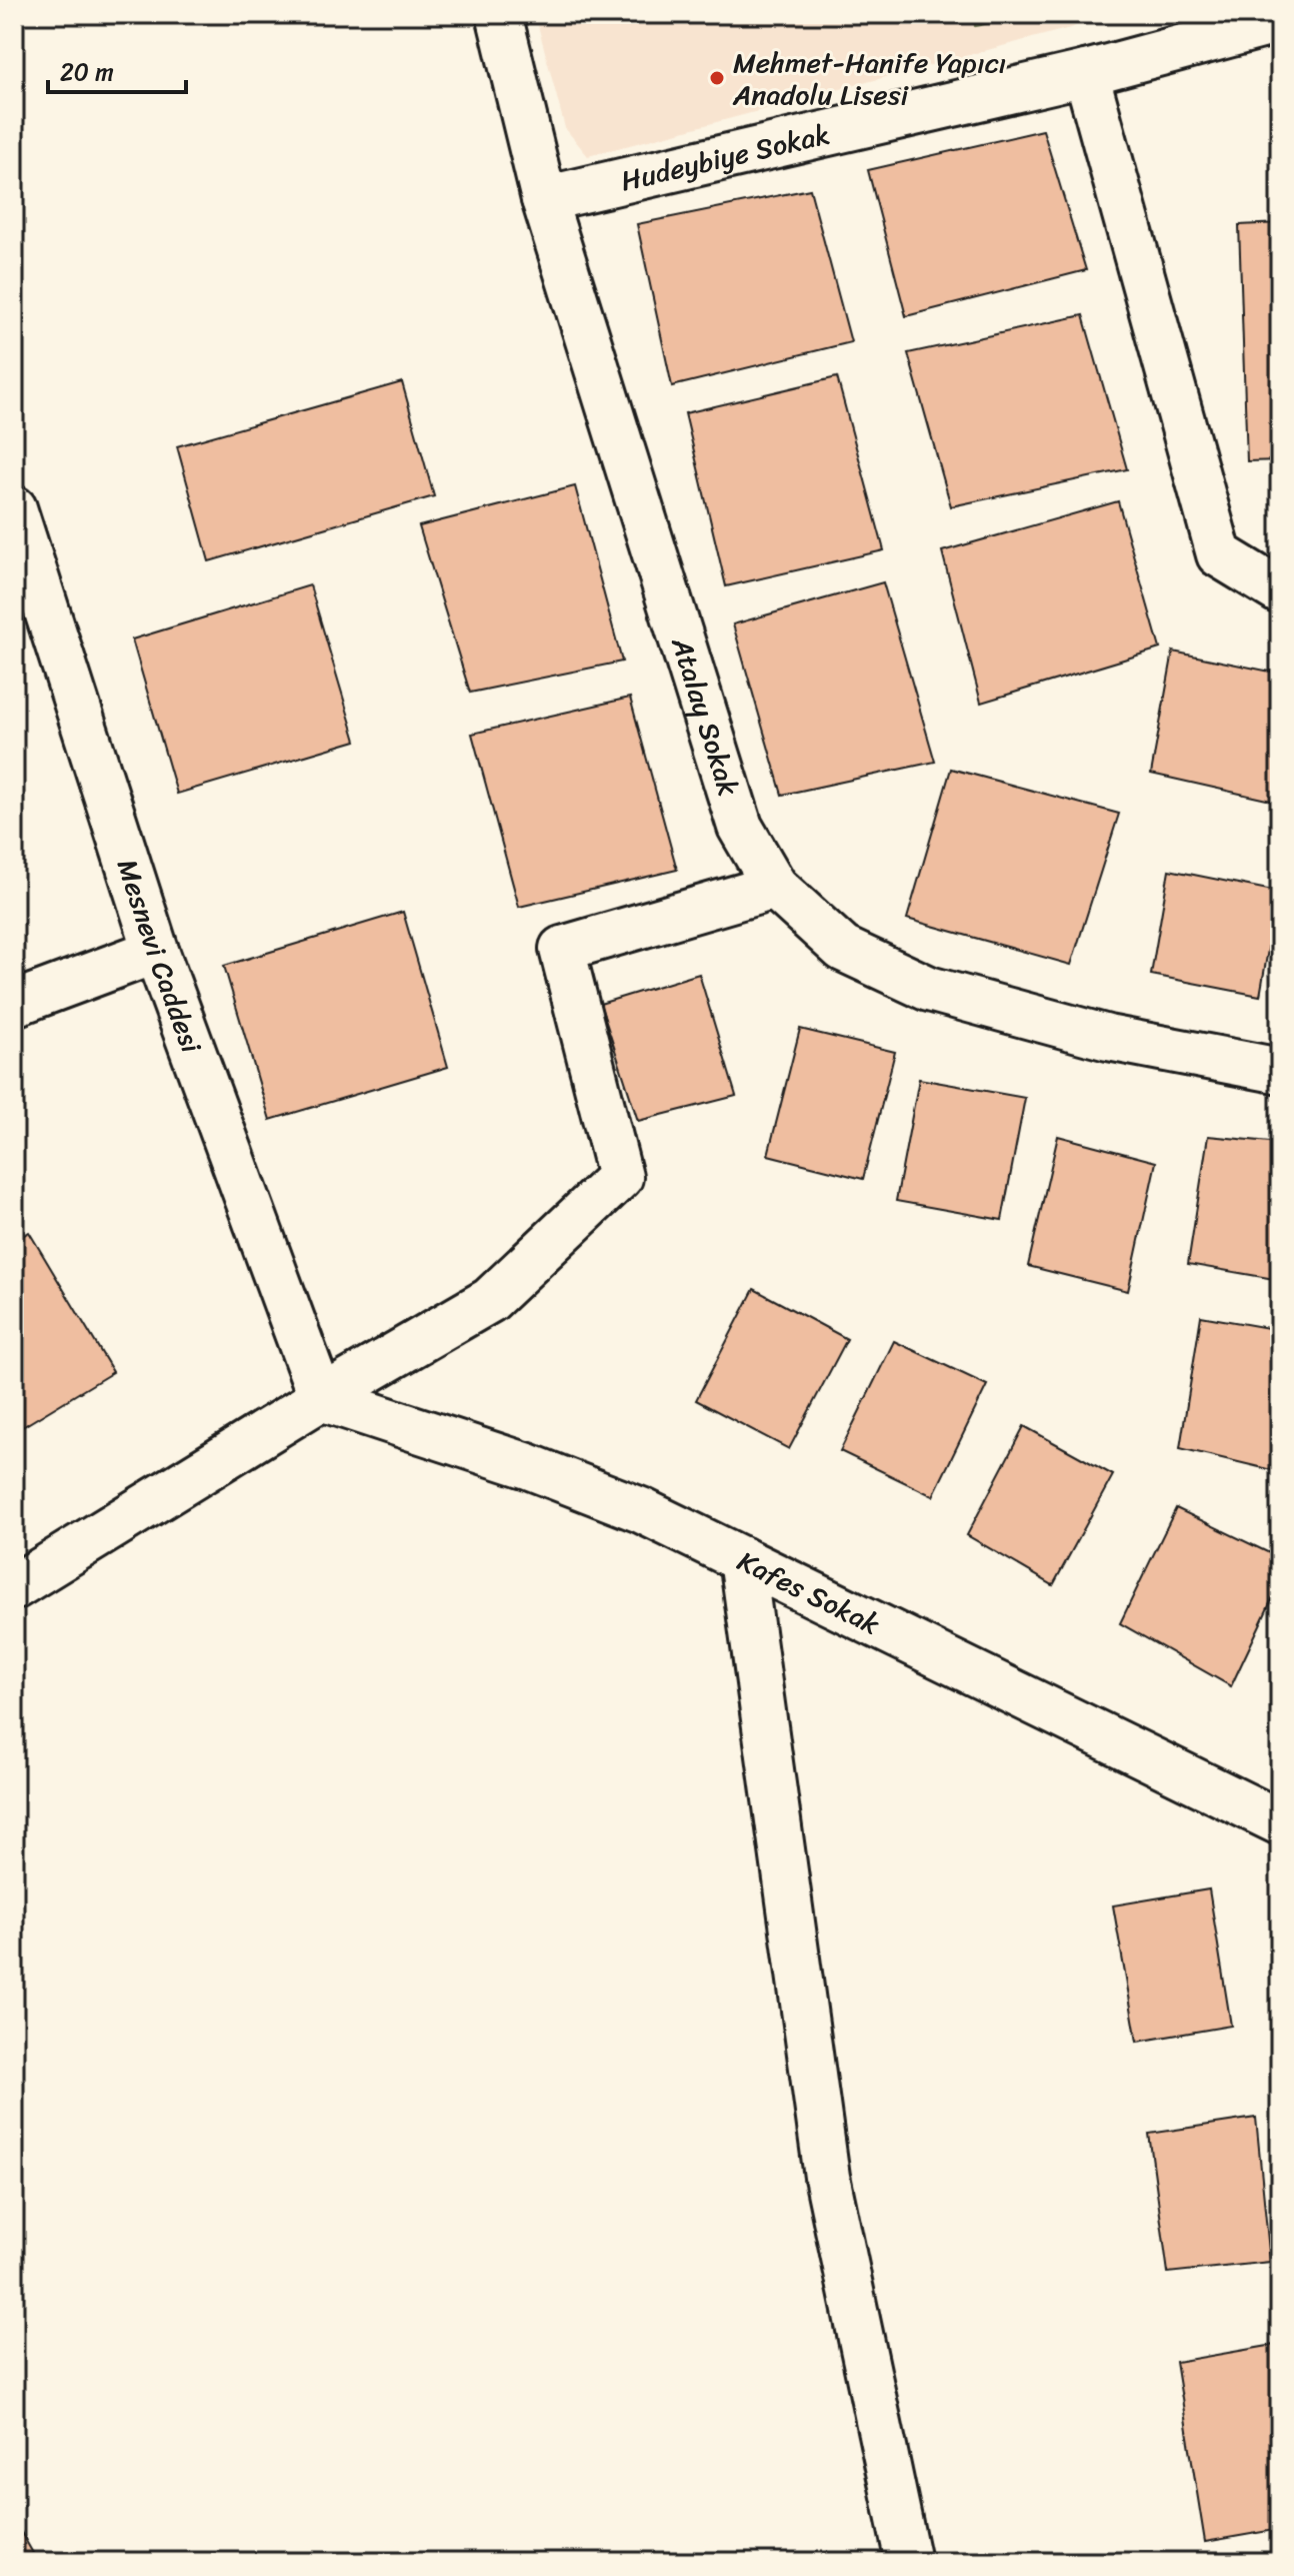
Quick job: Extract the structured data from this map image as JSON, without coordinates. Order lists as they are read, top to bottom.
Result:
{
  "streets": {
    "street": [
      "Hudeybiye Sokak",
      "Atalay Sokak",
      "Mesnevi Caddesi",
      "Kafes Sokak"
    ]
  },
  "crossings": [
    ["Hudeybiye Sokak", "Atalay Sokak"],
    ["Mesnevi Caddesi", "Kafes Sokak"]
  ],
  "places": ["Mehmet-Hanife Yapıcı Anadolu Lisesi"],
  "scale_bar": "20 m"
}
